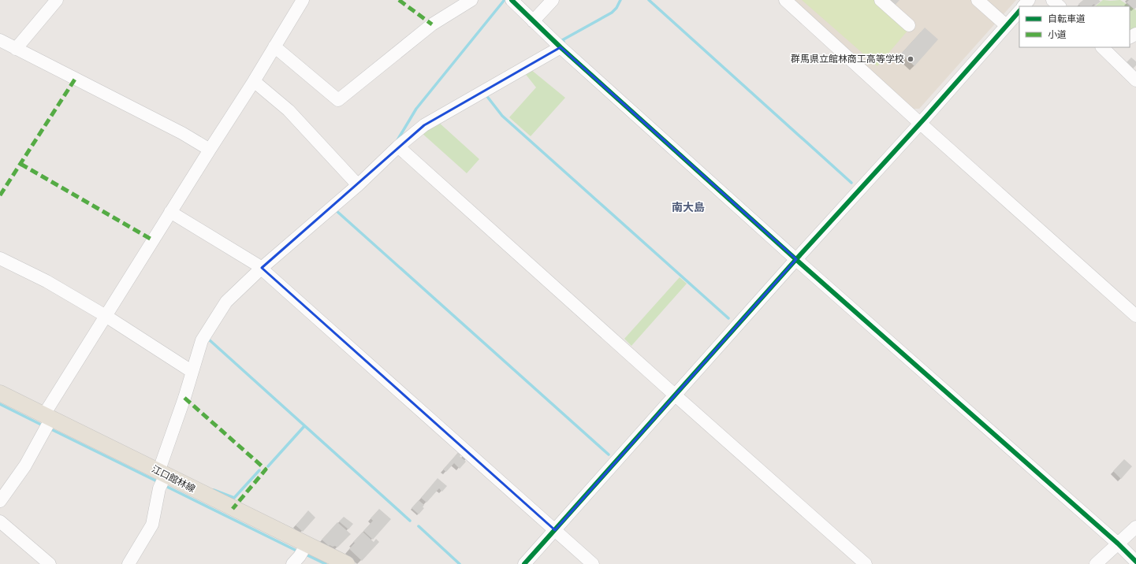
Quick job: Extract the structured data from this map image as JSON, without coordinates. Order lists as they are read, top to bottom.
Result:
{
  "streets": {
    "main road": ["江口館林線"]
  },
  "districts": ["南大島"],
  "places": ["群馬県立館林商工高等学校"],
  "legend": ["自転車道", "小道"]
}
